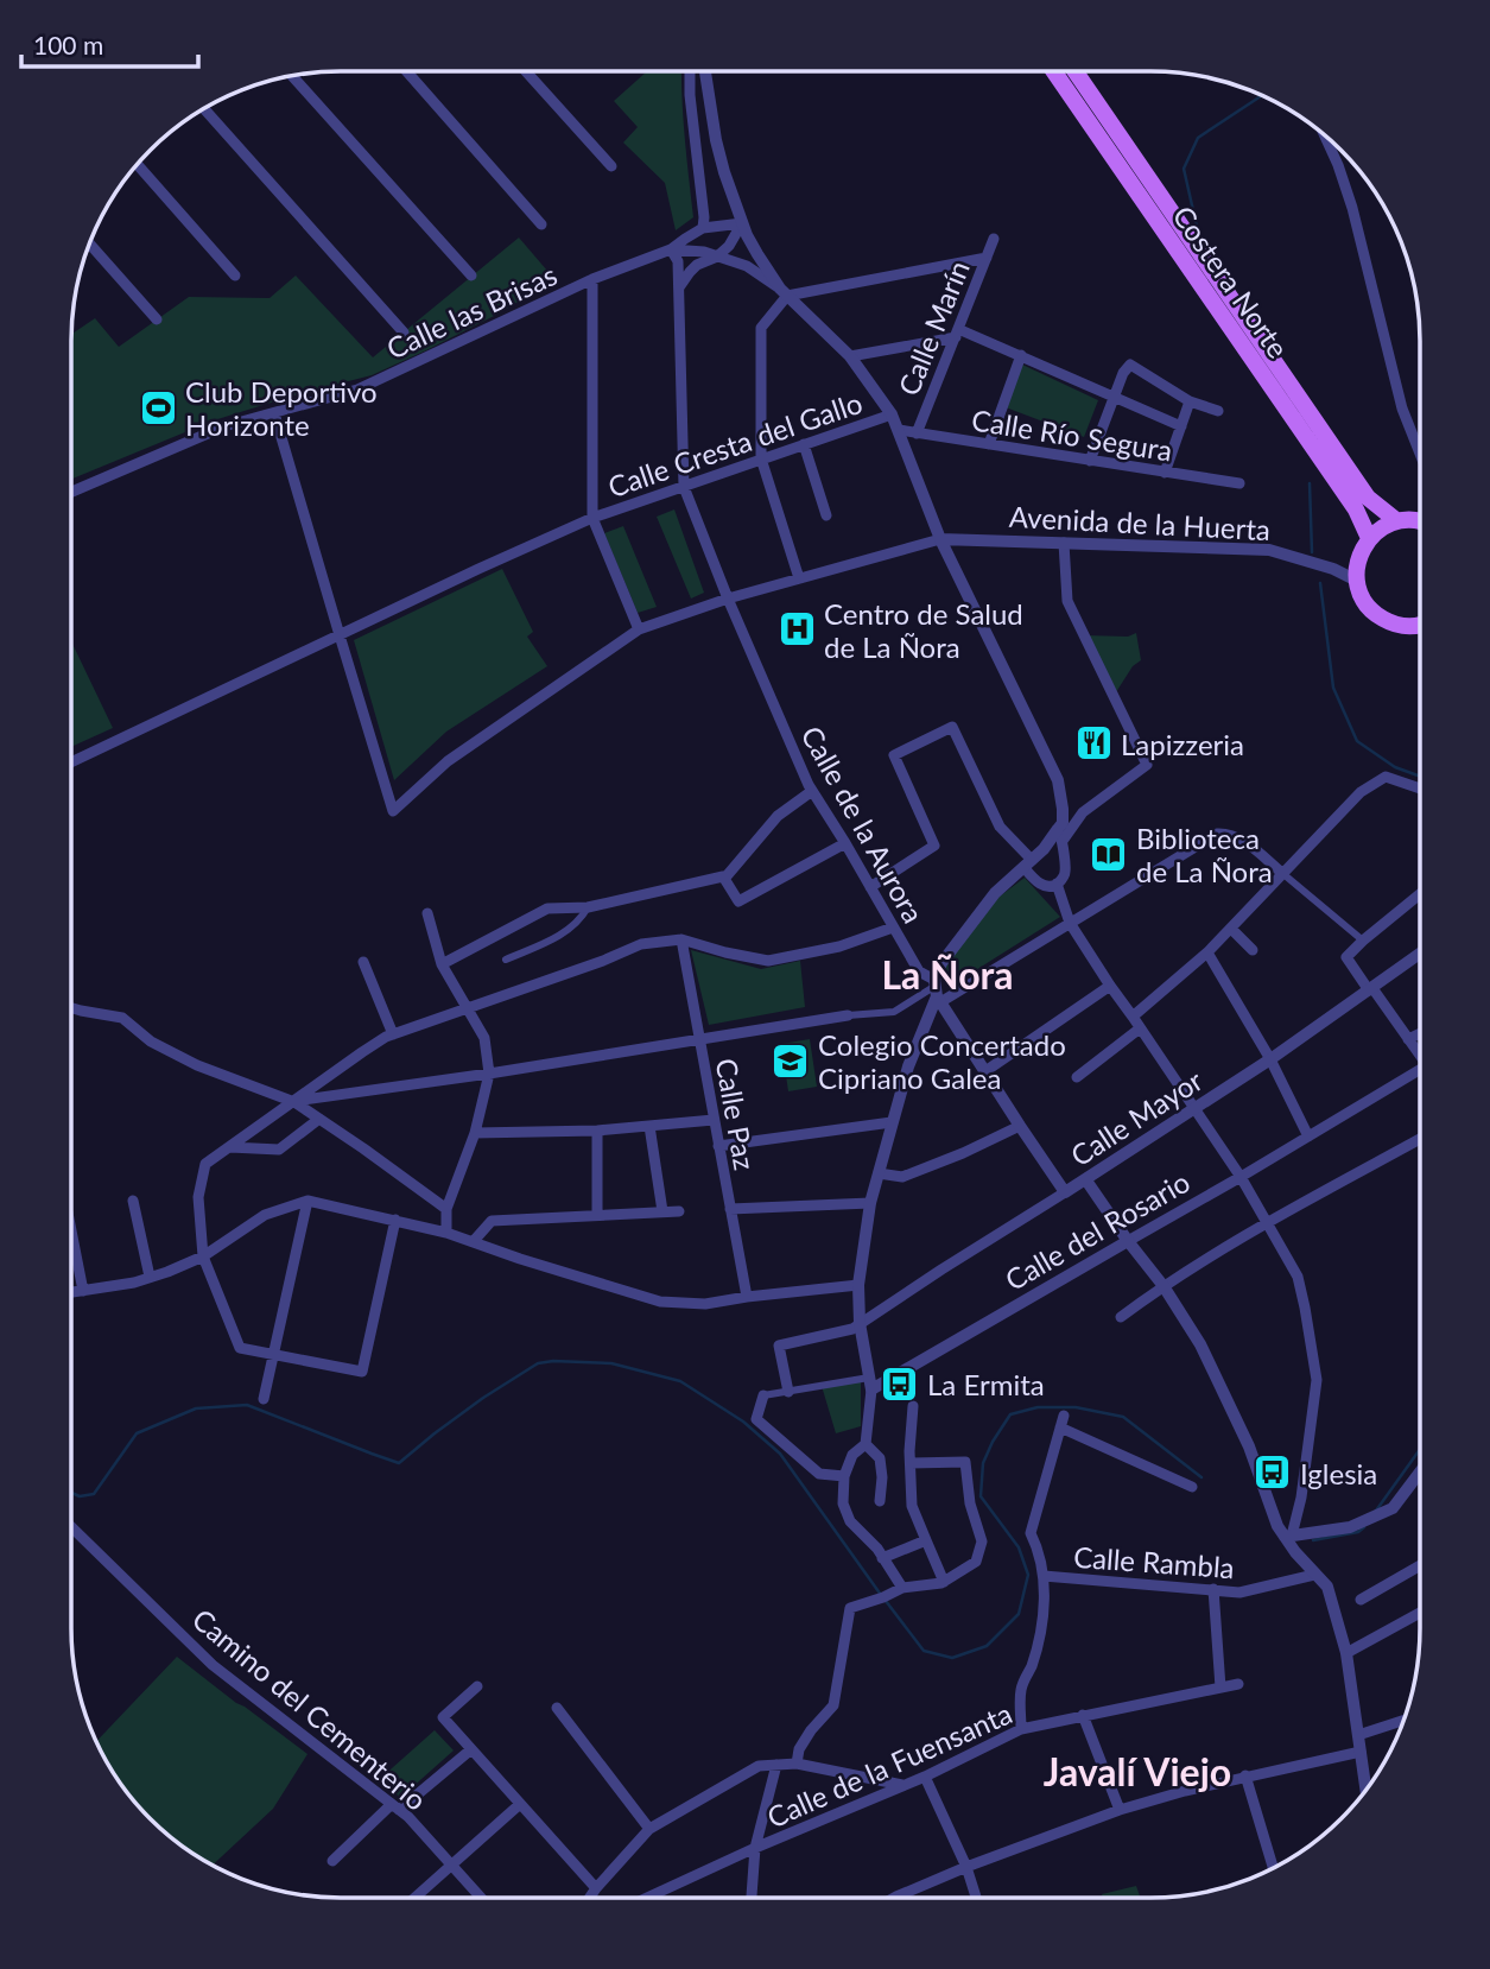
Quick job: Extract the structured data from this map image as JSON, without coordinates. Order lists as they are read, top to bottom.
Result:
{
  "streets": {
    "main road": ["Costera Norte"],
    "street": [
      "Calle las Brisas",
      "Calle Marín",
      "Calle Río Segura",
      "Calle Cresta del Gallo",
      "Avenida de la Huerta",
      "Calle de la Aurora",
      "Calle Paz",
      "Calle Mayor",
      "Calle del Rosario",
      "Calle Rambla",
      "Camino del Cementerio",
      "Calle de la Fuensanta"
    ]
  },
  "crossings": [
    ["Calle las Brisas", "Calle de la Aurora"],
    ["Calle Marín", "Calle Río Segura"],
    ["Calle Cresta del Gallo", "Calle de la Aurora"],
    ["Calle Rambla", "Calle de la Fuensanta"]
  ],
  "districts": ["La Ñora", "Javalí Viejo"],
  "places": {
    "sports": ["Club Deportivo Horizonte"],
    "hospital": ["Centro de Salud de La Ñora"],
    "restaurant": ["Lapizzeria"],
    "library": ["Biblioteca de La Ñora"],
    "school or university": ["Colegio Concertado Cipriano Galea"],
    "bus stop": ["La Ermita", "Iglesia"]
  },
  "scale_bar": "100 m"
}
